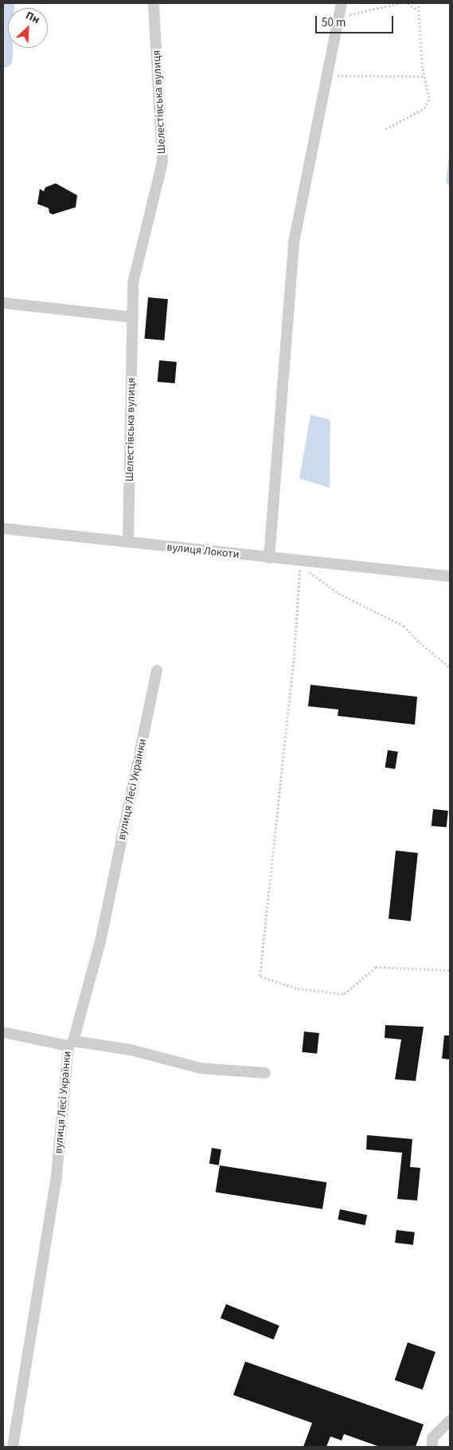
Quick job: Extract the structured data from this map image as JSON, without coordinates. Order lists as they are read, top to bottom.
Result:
{
  "streets": {
    "street": ["Шелестівська вулиця", "вулиця Локоти", "вулиця Лесі Українки"]
  },
  "crossings": [
    ["Шелестівська вулиця", "вулиця Локоти"]
  ],
  "scale_bar": "50 m",
  "north": "top right"
}
